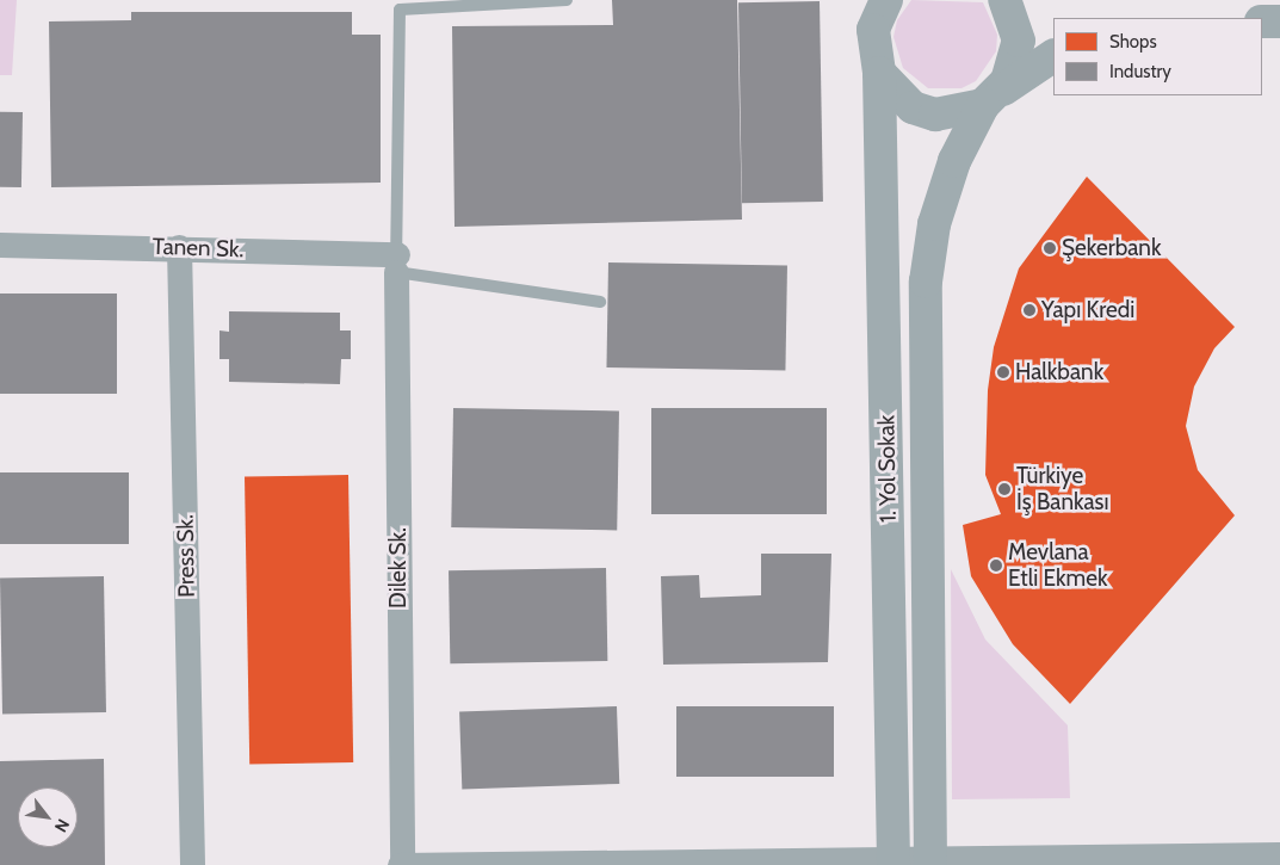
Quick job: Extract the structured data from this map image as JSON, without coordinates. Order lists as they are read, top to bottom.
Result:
{
  "streets": {
    "main road": ["1. Yol Sokak"],
    "street": ["Tanen Sk.", "Press Sk.", "Dilek Sk."]
  },
  "crossings": [
    ["Tanen Sk.", "Press Sk."],
    ["Tanen Sk.", "Dilek Sk."]
  ],
  "places": [
    "Şekerbank",
    "Yapı Kredi",
    "Halkbank",
    "Türkiye İş Bankası",
    "Mevlana Etli Ekmek"
  ],
  "legend": ["Shops", "Industry"],
  "north": "bottom right"
}
